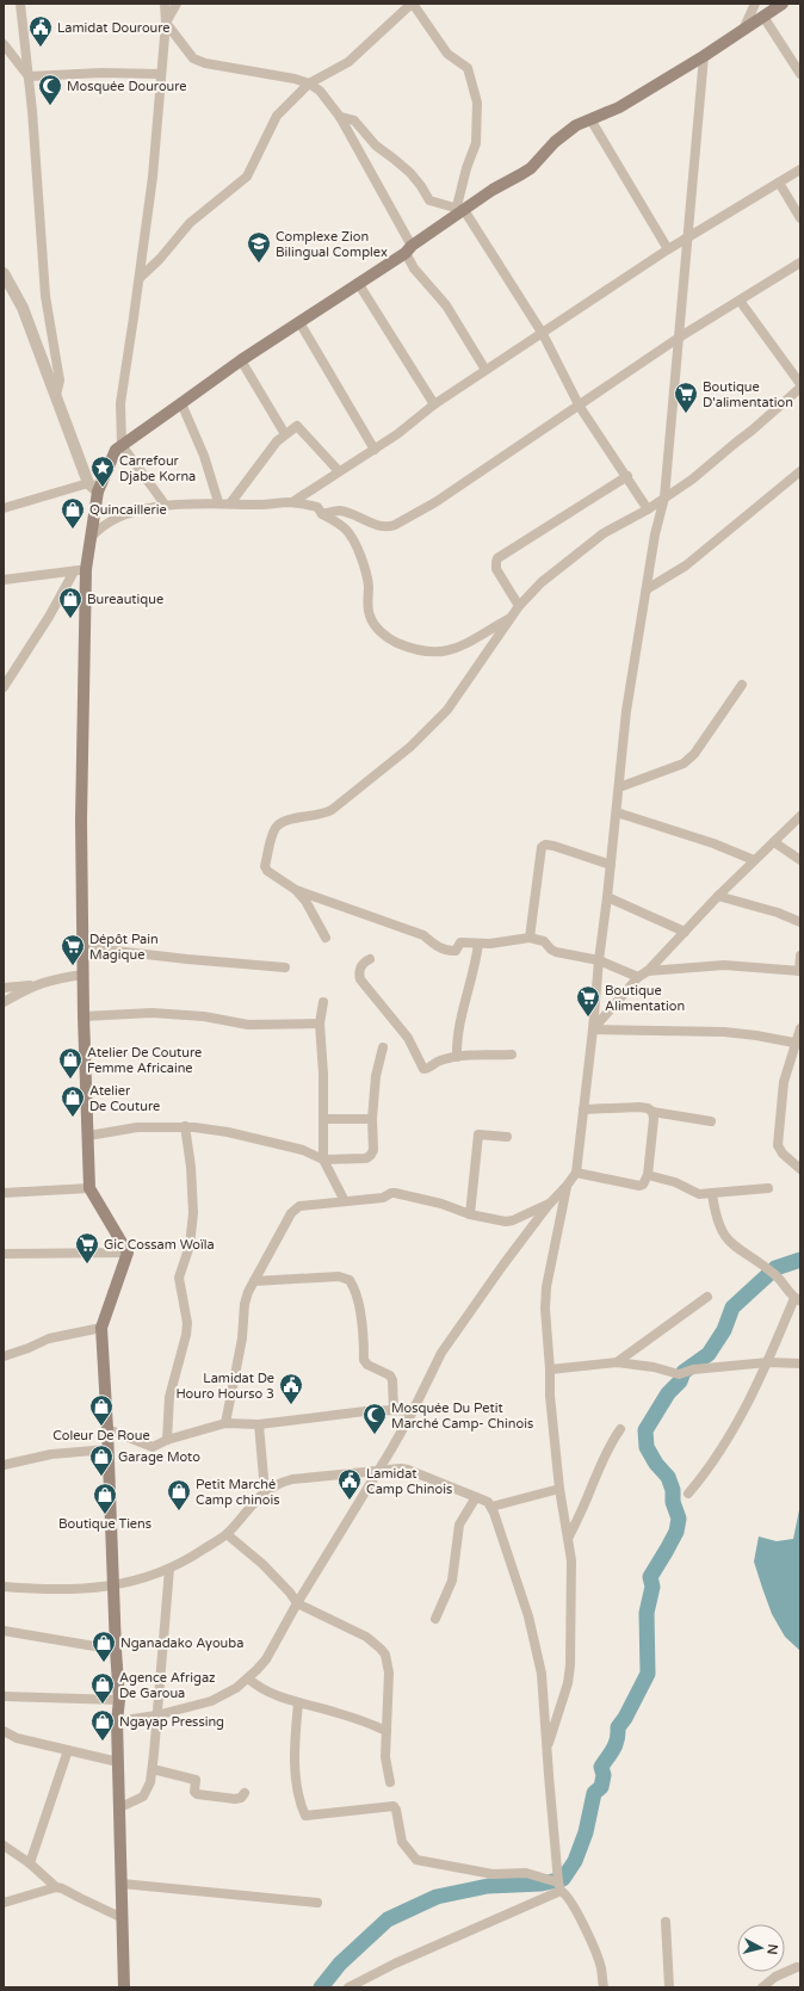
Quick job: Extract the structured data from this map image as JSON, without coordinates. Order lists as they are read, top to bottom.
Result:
{
  "places": {
    "public building": ["Lamidat Douroure", "Lamidat De Houro Hourso 3", "Lamidat Camp Chinois"],
    "mosque": ["Mosquée Douroure", "Mosquée Du Petit Marché Camp- Chinois"],
    "school or university": ["Complexe Zion Bilingual Complex"],
    "supermarket": [
      "Boutique D'alimentation",
      "Dépôt Pain Magique",
      "Boutique Alimentation",
      "Gic Cossam Woïla"
    ],
    "place": ["Carrefour Djabe Korna"],
    "shop": [
      "Quincaillerie",
      "Bureautique",
      "Atelier De Couture Femme Africaine",
      "Atelier De Couture",
      "Coleur De Roue",
      "Garage Moto",
      "Petit Marché Camp chinois",
      "Boutique Tiens",
      "Nganadako Ayouba",
      "Agence Afrigaz De Garoua",
      "Ngayap Pressing"
    ]
  },
  "north": "right"
}
